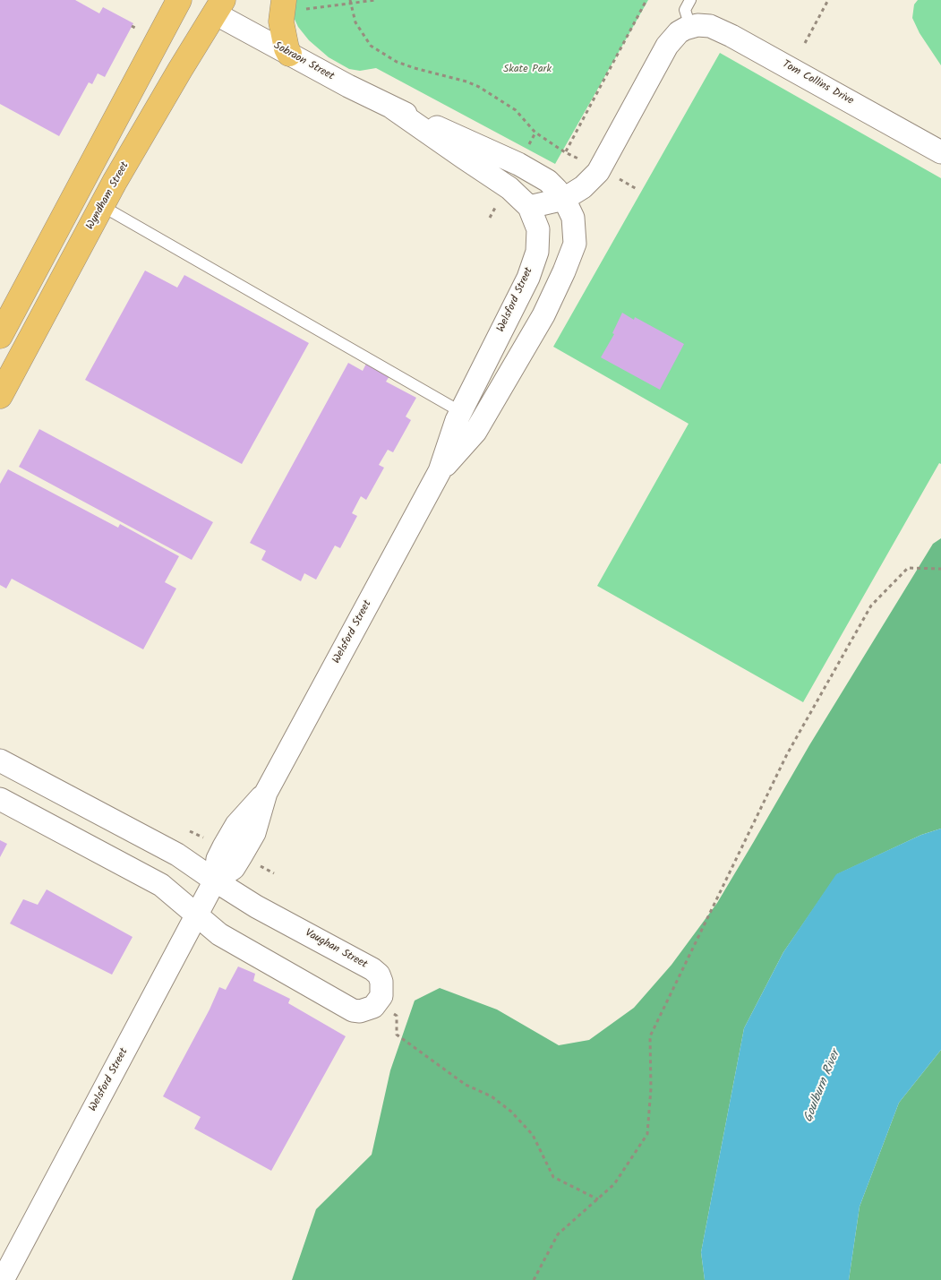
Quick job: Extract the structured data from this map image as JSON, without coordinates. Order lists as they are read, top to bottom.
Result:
{
  "streets": {
    "highway": ["Wyndham Street"],
    "street": [
      "Sobraon Street",
      "Tom Collins Drive",
      "Welsford Street",
      "Vaughan Street"
    ]
  },
  "crossings": [
    ["Sobraon Street", "Wyndham Street"],
    ["Sobraon Street", "Welsford Street"],
    ["Welsford Street", "Vaughan Street"]
  ],
  "water": ["Goulburn River"],
  "parks": ["Skate Park"]
}
